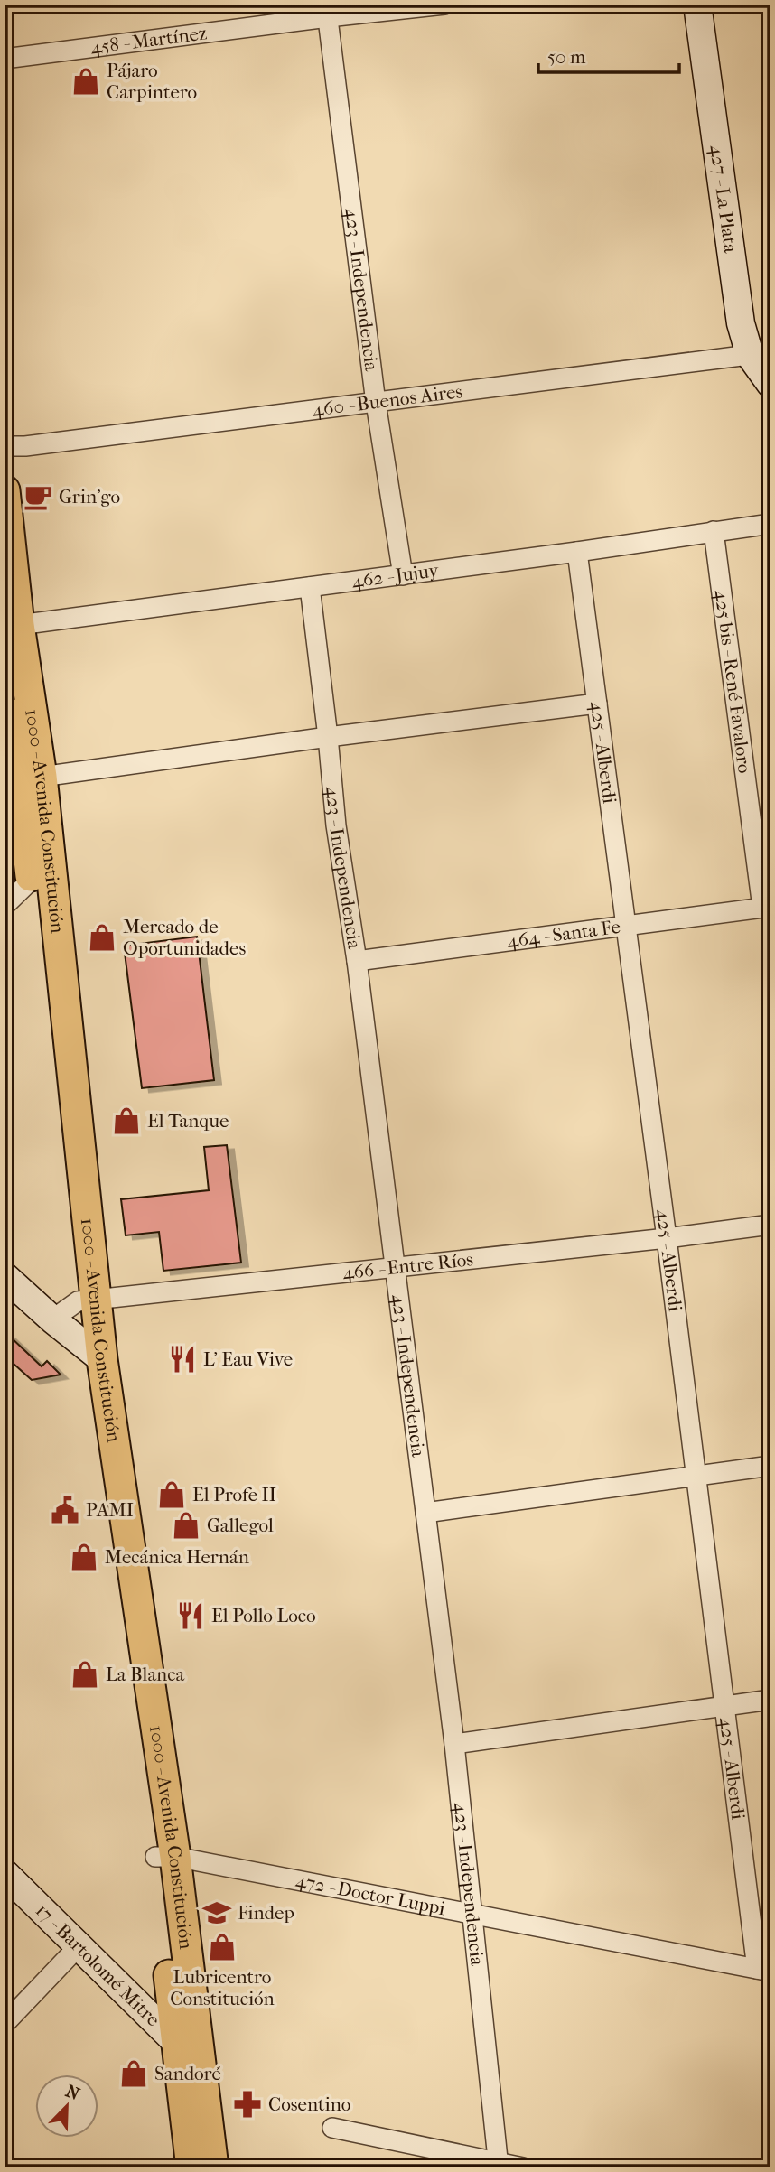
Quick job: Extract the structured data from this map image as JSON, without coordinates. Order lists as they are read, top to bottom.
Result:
{
  "streets": {
    "main road": ["1000 - Avenida Constitución"],
    "street": [
      "458 - Martínez",
      "427 - La Plata",
      "423 - Independencia",
      "460 - Buenos Aires",
      "462 - Jujuy",
      "425 bis - René Favaloro",
      "425 - Alberdi",
      "464 - Santa Fe",
      "466 - Entre Ríos",
      "472 - Doctor Luppi",
      "17 - Bartolomé Mitre"
    ]
  },
  "crossings": [
    ["458 - Martínez", "423 - Independencia"],
    ["427 - La Plata", "460 - Buenos Aires"],
    ["423 - Independencia", "460 - Buenos Aires"],
    ["423 - Independencia", "462 - Jujuy"],
    ["423 - Independencia", "464 - Santa Fe"],
    ["423 - Independencia", "466 - Entre Ríos"],
    ["423 - Independencia", "472 - Doctor Luppi"],
    ["462 - Jujuy", "425 bis - René Favaloro"],
    ["462 - Jujuy", "425 - Alberdi"],
    ["462 - Jujuy", "1000 - Avenida Constitución"],
    ["425 bis - René Favaloro", "464 - Santa Fe"],
    ["425 - Alberdi", "464 - Santa Fe"],
    ["425 - Alberdi", "466 - Entre Ríos"],
    ["425 - Alberdi", "472 - Doctor Luppi"],
    ["1000 - Avenida Constitución", "466 - Entre Ríos"],
    ["1000 - Avenida Constitución", "472 - Doctor Luppi"],
    ["1000 - Avenida Constitución", "17 - Bartolomé Mitre"]
  ],
  "places": {
    "shop": [
      "Pájaro Carpintero",
      "Mercado de Oportunidades",
      "El Tanque",
      "El Profe II",
      "Gallegol",
      "Mecánica Hernán",
      "La Blanca",
      "Lubricentro Constitución",
      "Sandoré"
    ],
    "cafe": ["Grin'go"],
    "restaurant": ["L' Eau Vive", "El Pollo Loco"],
    "public building": ["PAMI"],
    "school or university": ["Findep"],
    "pharmacy": ["Cosentino"]
  },
  "scale_bar": "50 m",
  "north": "top right"
}
